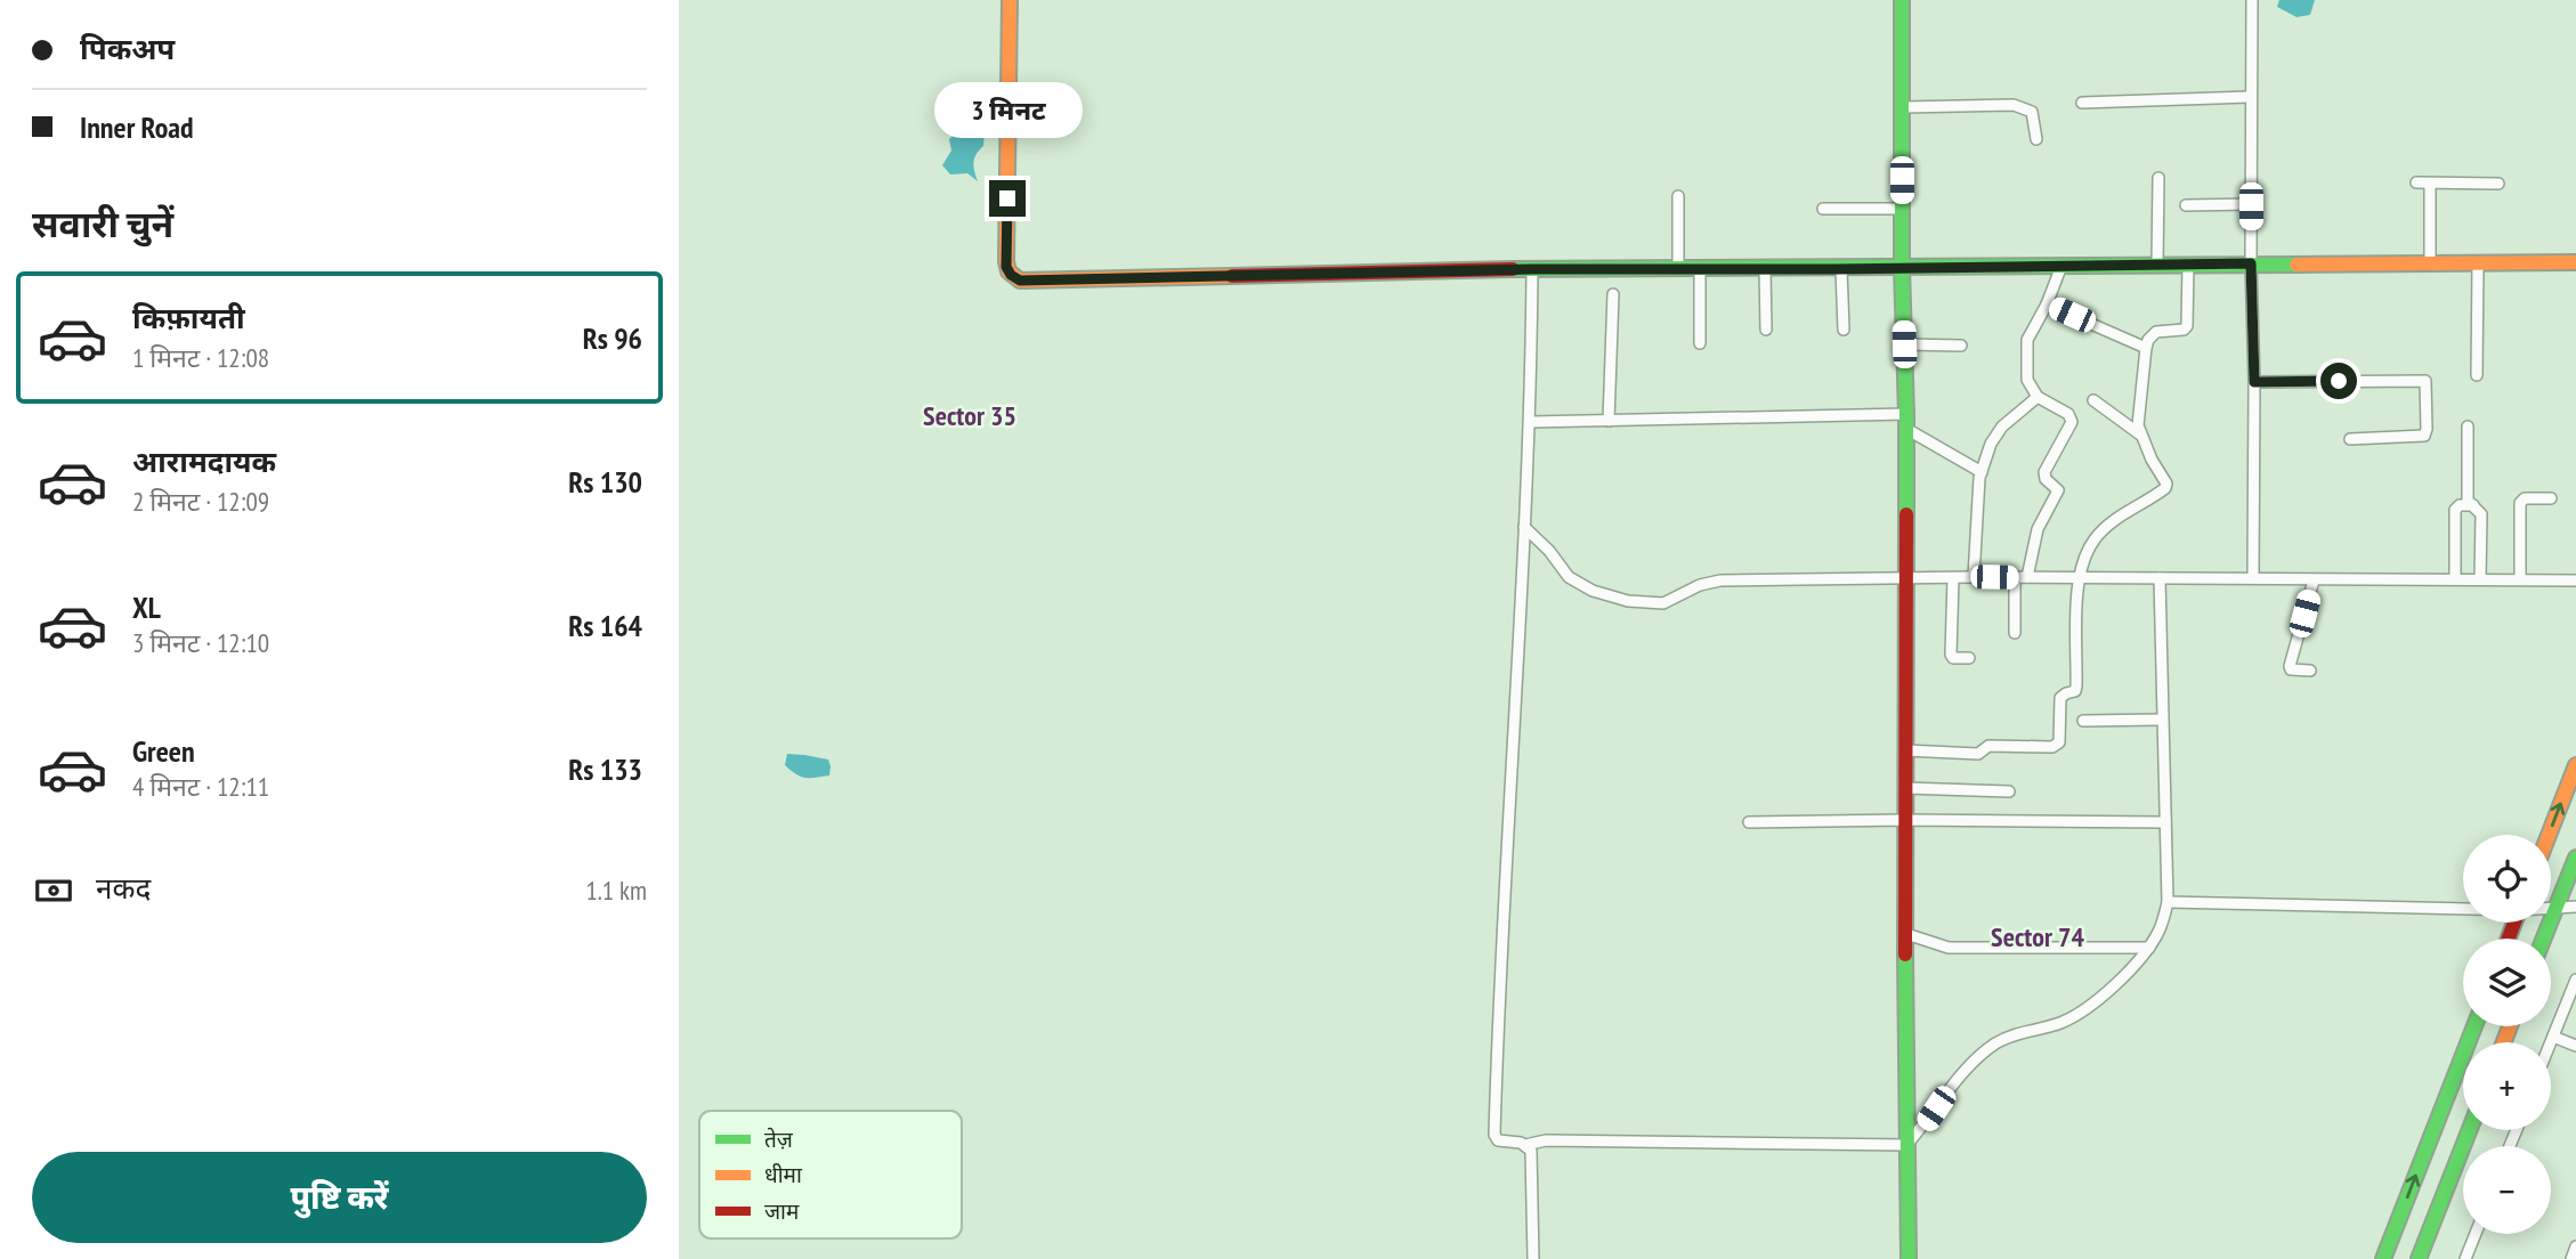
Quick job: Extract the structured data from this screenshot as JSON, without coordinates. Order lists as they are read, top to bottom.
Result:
{
  "districts": ["Sector 35", "Sector 74"],
  "legend": ["तेज़", "धीमा", "जाम"],
  "page": {
    "banner": ["पिकअप", "Inner Road"],
    "bubble": "3 मिनट",
    "heading": "सवारी चुनें",
    "list": [
      {
        "name": "किफ़ायती",
        "note": "1 मिनट · 12:08",
        "value": "Rs 96"
      },
      {
        "name": "आरामदायक",
        "note": "2 मिनट · 12:09",
        "value": "Rs 130"
      },
      {
        "name": "XL",
        "note": "3 मिनट · 12:10",
        "value": "Rs 164"
      },
      {
        "name": "Green",
        "note": "4 मिनट · 12:11",
        "value": "Rs 133"
      }
    ],
    "map_buttons": ["+", "−"],
    "pay": ["नकद", "1.1 km"],
    "buttons": "पुष्टि करें"
  }
}
